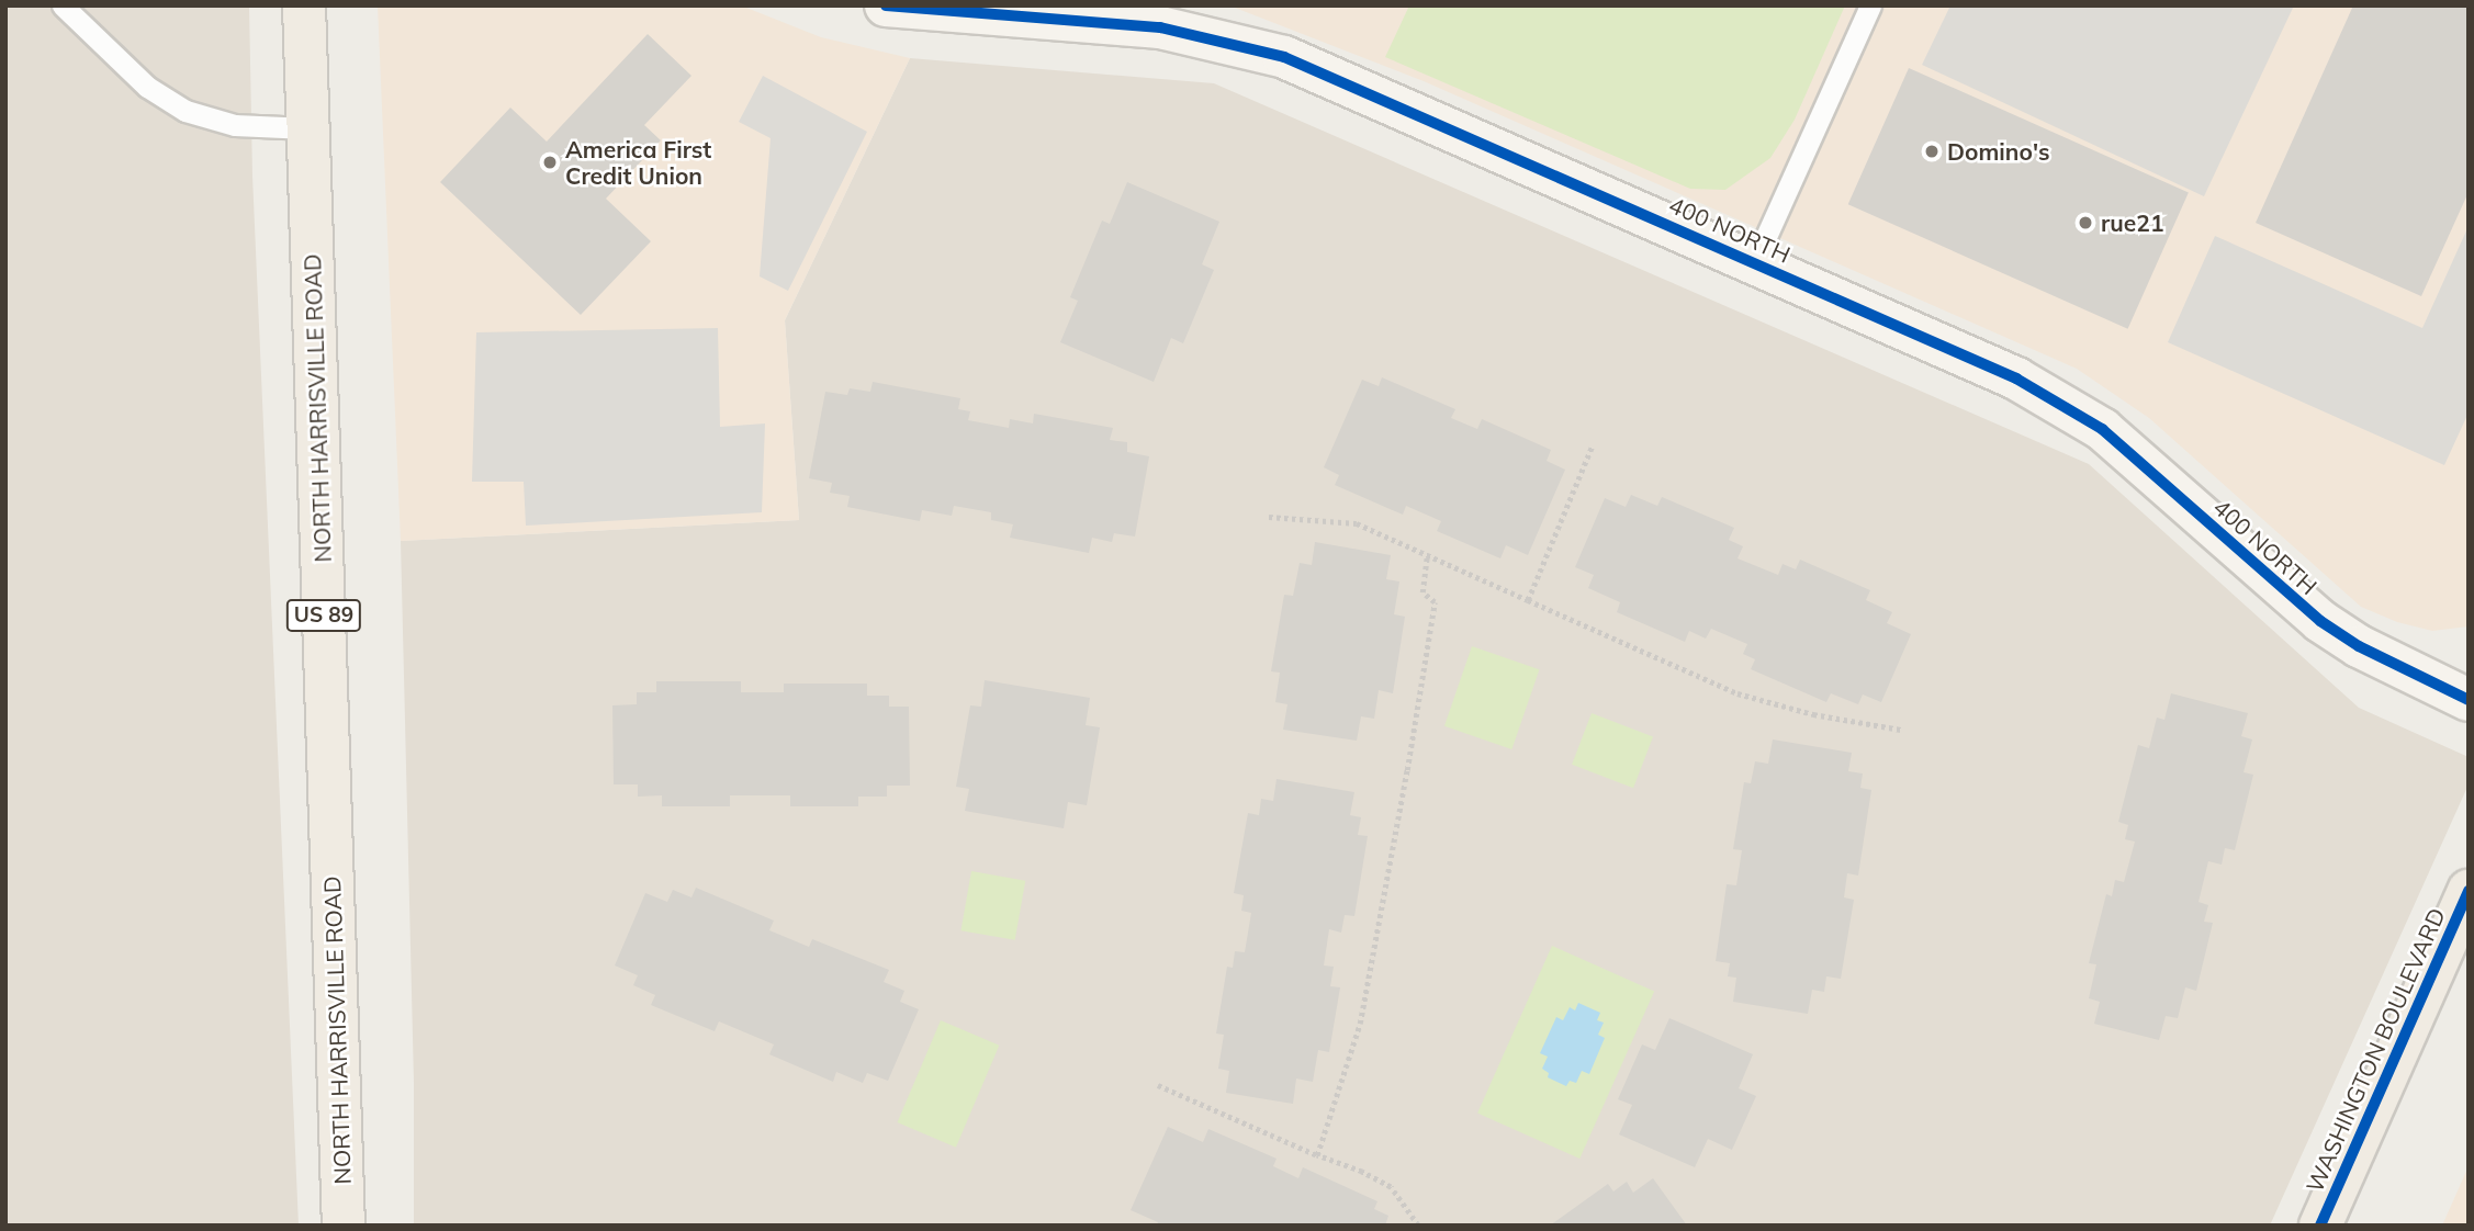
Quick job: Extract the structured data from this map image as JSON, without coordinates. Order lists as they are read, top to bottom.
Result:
{
  "streets": {
    "main road": ["NORTH HARRISVILLE ROAD", "US 89", "WASHINGTON BOULEVARD"],
    "street": ["400 NORTH"]
  },
  "places": ["Domino's", "America First Credit Union", "rue21"]
}
